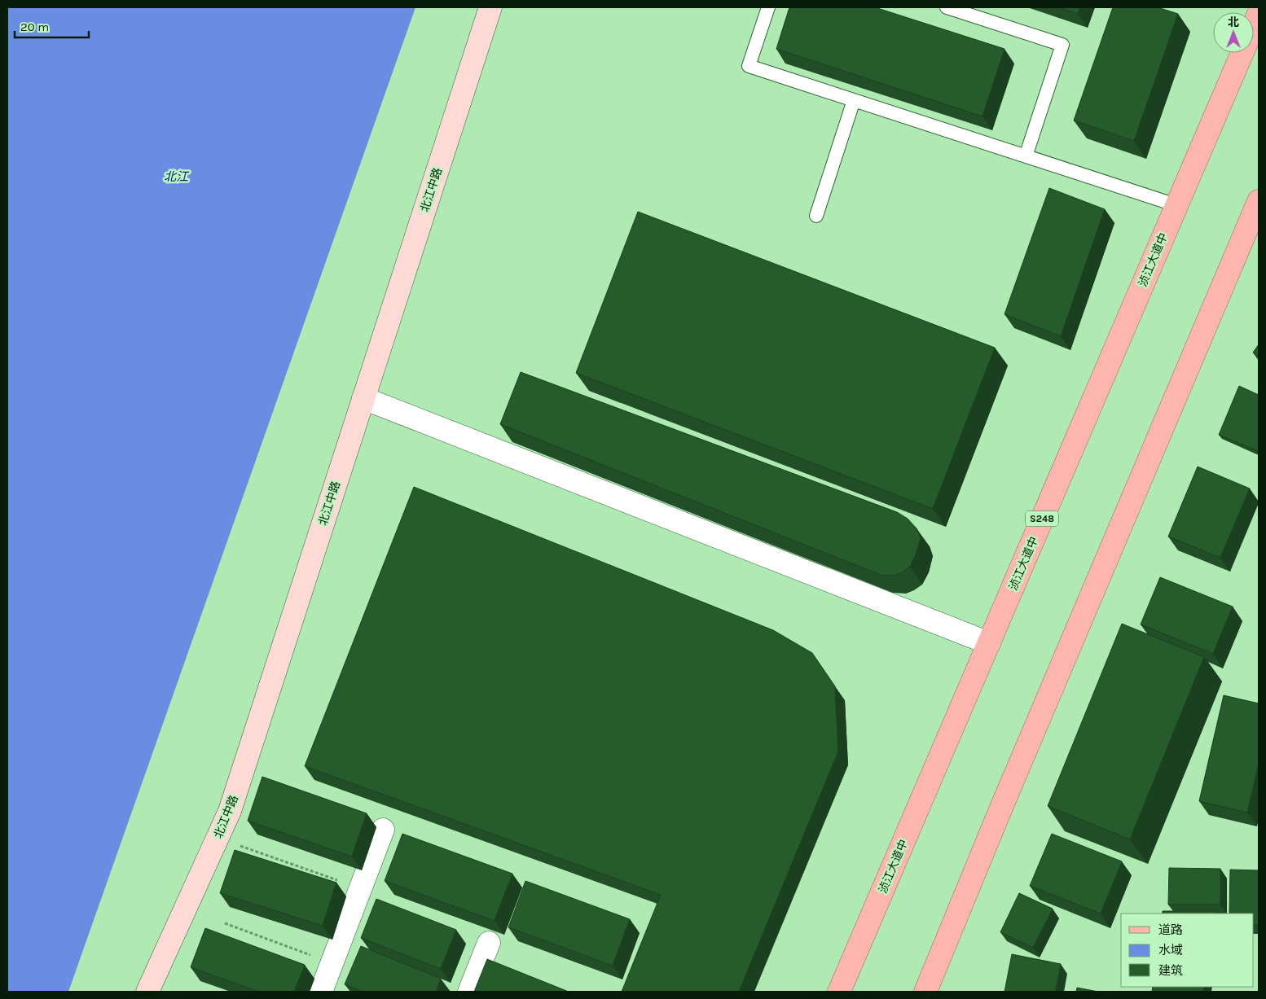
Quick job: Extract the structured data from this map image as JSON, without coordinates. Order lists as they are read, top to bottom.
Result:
{
  "streets": {
    "main road": ["浈江大道中", "S248"],
    "street": ["北江中路"]
  },
  "water": ["北江"],
  "legend": ["道路", "水域", "建筑"],
  "scale_bar": "20 m",
  "north": "top"
}
